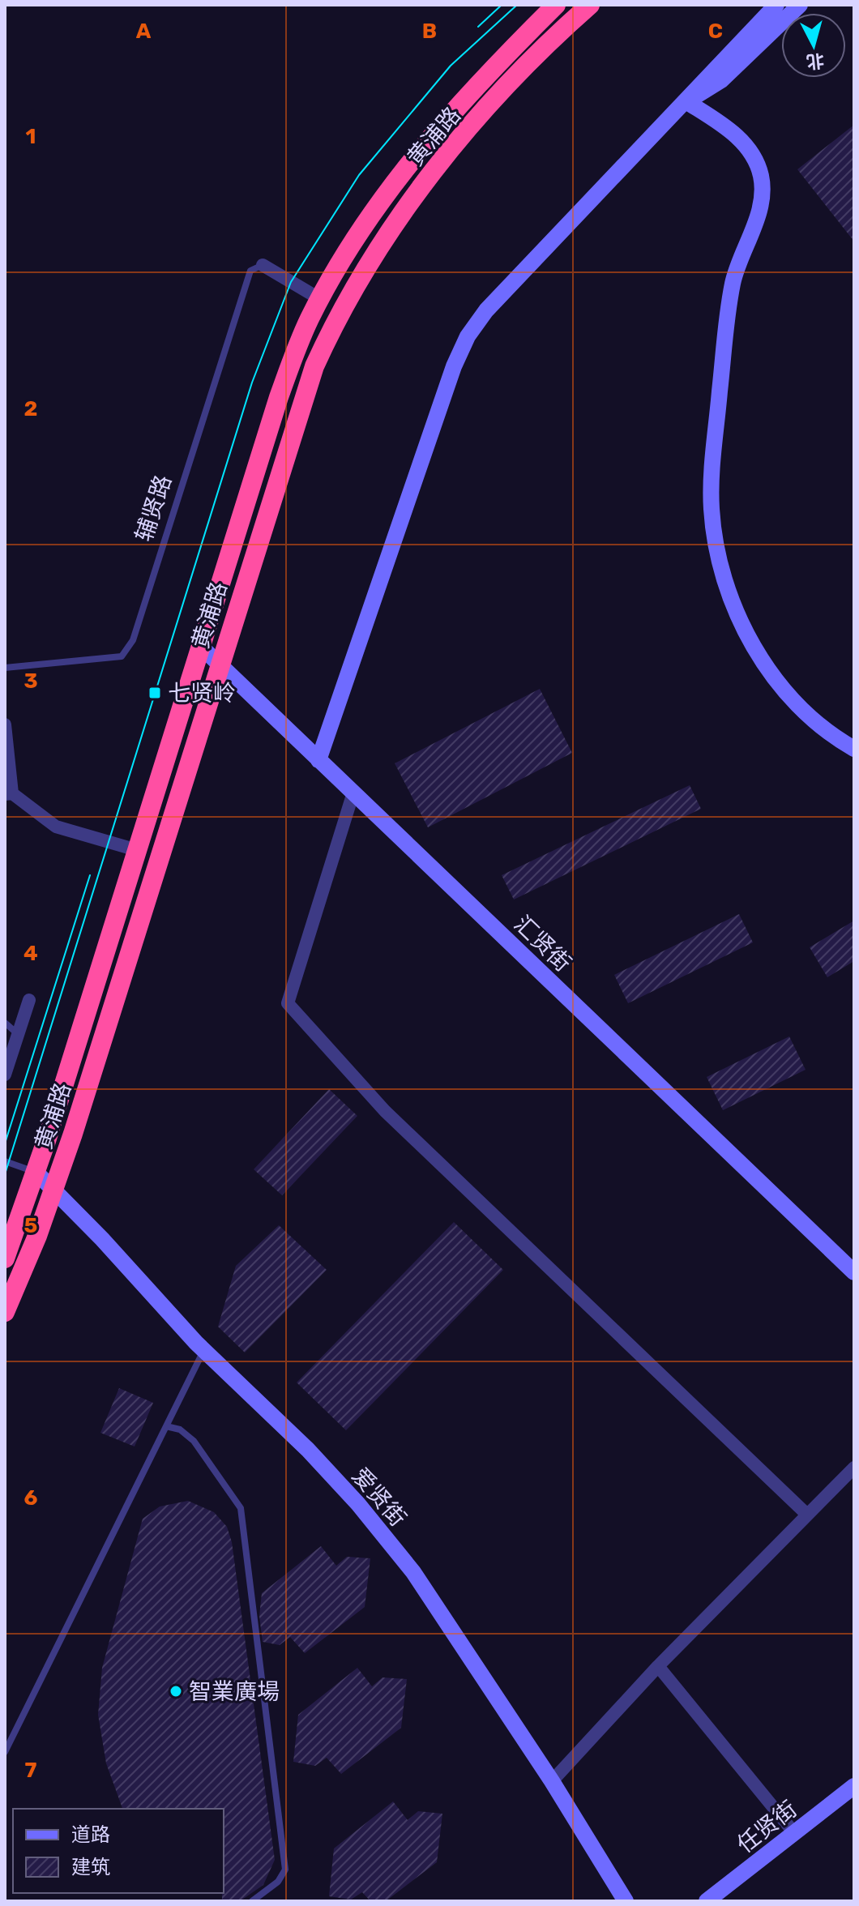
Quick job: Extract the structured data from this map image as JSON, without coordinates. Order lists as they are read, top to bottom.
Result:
{
  "streets": {
    "highway": ["黄浦路"],
    "street": ["汇贤街", "爱贤街", "任贤街"],
    "lane": ["辅贤路"]
  },
  "crossings": [
    ["黄浦路", "汇贤街"],
    ["黄浦路", "爱贤街"]
  ],
  "places": {
    "transit": ["七贤岭"],
    "other": ["智業廣場"]
  },
  "legend": ["道路", "建筑"],
  "north": "bottom",
  "grid": {
    "columns": ["A", "B", "C"],
    "rows": [
      "1",
      "2",
      "3",
      "4",
      "5",
      "6",
      "7"
    ]
  }
}
